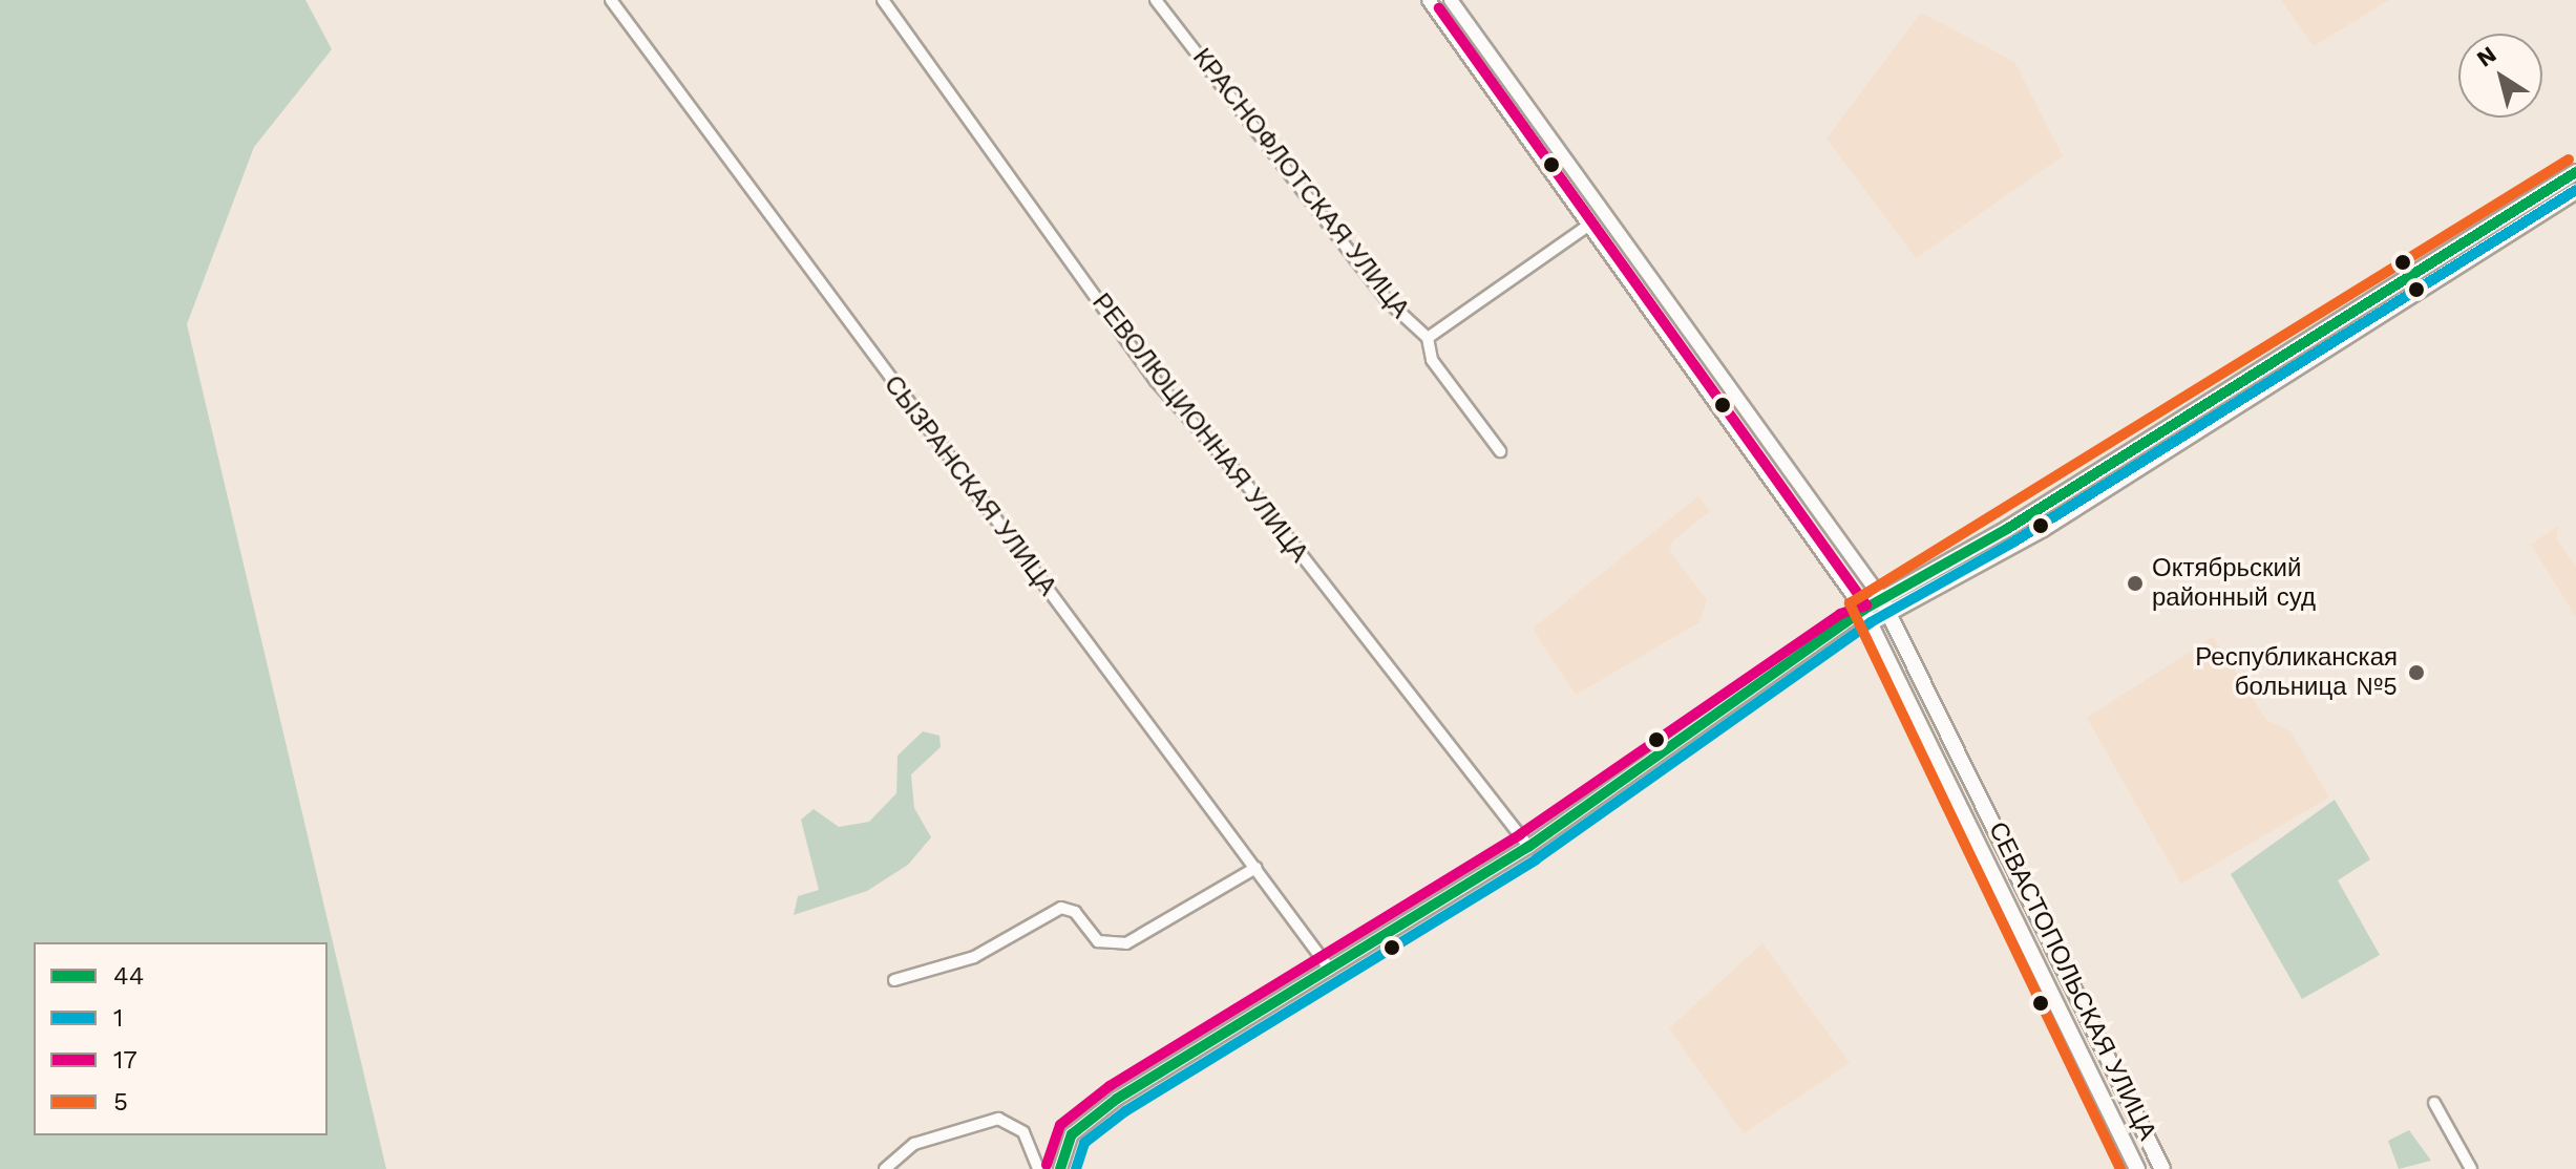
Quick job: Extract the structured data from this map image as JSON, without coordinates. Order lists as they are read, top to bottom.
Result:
{
  "streets": {
    "main road": ["СЕВАСТОПОЛЬСКАЯ УЛИЦА"],
    "street": ["КРАСНОФЛОТСКАЯ УЛИЦА", "РЕВОЛЮЦИОННАЯ УЛИЦА", "СЫЗРАНСКАЯ УЛИЦА"]
  },
  "places": ["Октябрьский районный суд", "Республиканская больница №5"],
  "lines": [
    "transit line 17",
    "transit line 5",
    "transit line 44",
    "transit line 1"
  ],
  "legend": [
    "44",
    "1",
    "17",
    "5"
  ],
  "north": "top left"
}
